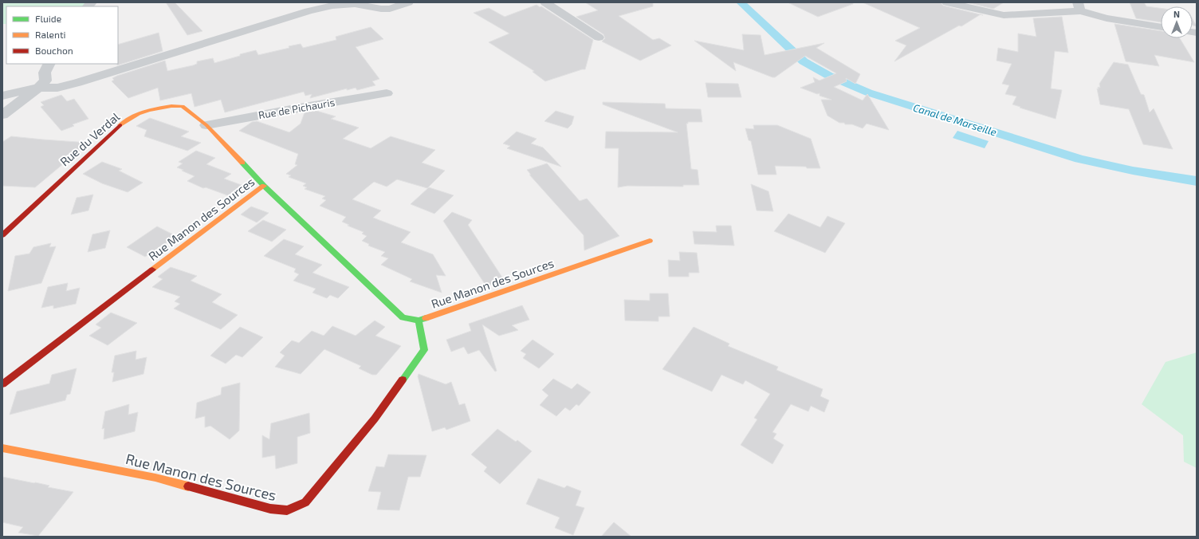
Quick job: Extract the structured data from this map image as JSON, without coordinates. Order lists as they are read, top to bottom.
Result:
{
  "streets": {
    "street": ["Rue de Pichauris", "Rue du Verdal", "Rue Manon des Sources"]
  },
  "crossings": [
    ["Rue de Pichauris", "Rue du Verdal"],
    ["Rue du Verdal", "Rue Manon des Sources"]
  ],
  "water": ["Canal de Marseille"],
  "legend": ["Fluide", "Ralenti", "Bouchon"],
  "north": "top"
}
